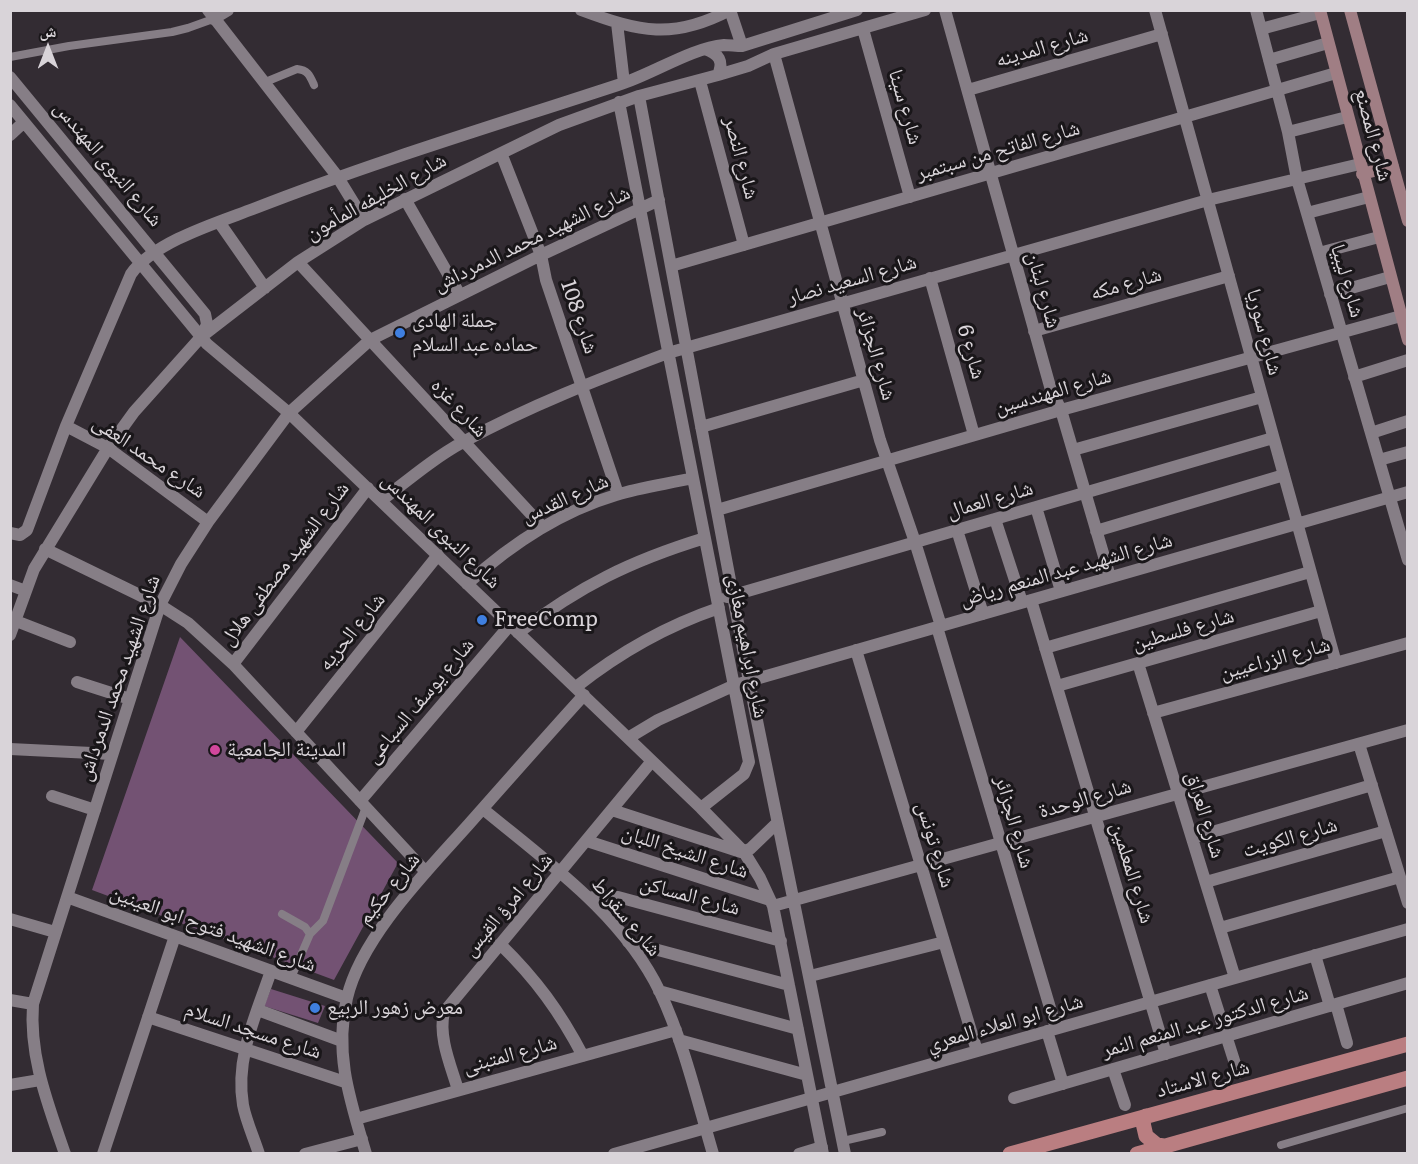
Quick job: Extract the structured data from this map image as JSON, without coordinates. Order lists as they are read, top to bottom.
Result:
{
  "streets": {
    "main road": ["شارع المصنع", "شارع الاستاد"],
    "street": [
      "شارع المدينه",
      "شارع سينا",
      "شارع الفاتح من سبتمبر",
      "شارع النصر",
      "شارع النبوى المهندس",
      "شارع الخليفه المأمون",
      "شارع الشهيد محمد الدمرداش",
      "شارع السعيد نصار",
      "شارع ليبيا",
      "شارع مكه",
      "شارع لبنان",
      "شارع 108",
      "شارع سوريا",
      "شارع 6",
      "شارع الجزائر",
      "شارع المهندسين",
      "شارع غزه",
      "شارع محمد العفى",
      "شارع القدس",
      "شارع العمال",
      "شارع الشهيد مصطفى هلال",
      "شارع الشهيد عبد المنعم رياض",
      "شارع فلسطين",
      "شارع الحريه",
      "شارع ابراهيم مغازى",
      "شارع الزراعيين",
      "شارع يوسف السباعى",
      "شارع الوحدة",
      "شارع العراق",
      "شارع الكويت",
      "شارع تونس",
      "شارع الشيخ اللبان",
      "شارع المعلمين",
      "شارع حكيم",
      "شارع المساكن",
      "شارع امرؤ القيس",
      "شارع سقراط",
      "شارع الشهيد فتوح ابو العينين",
      "شارع الدكتور عبد المنعم النمر",
      "شارع ابو العلاء المعري",
      "شارع مسجد السلام",
      "شارع المتبنى"
    ]
  },
  "crossings": [
    ["شارع المدينه", "شارع لبنان"],
    ["شارع المدينه", "شارع سوريا"],
    ["شارع سينا", "شارع الفاتح من سبتمبر"],
    ["شارع سينا", "شارع الخليفه المأمون"],
    ["شارع المصنع", "شارع الفاتح من سبتمبر"],
    ["شارع المصنع", "شارع السعيد نصار"],
    ["شارع المصنع", "شارع المهندسين"],
    ["شارع الفاتح من سبتمبر", "شارع النصر"],
    ["شارع الفاتح من سبتمبر", "شارع ليبيا"],
    ["شارع الفاتح من سبتمبر", "شارع لبنان"],
    ["شارع الفاتح من سبتمبر", "شارع سوريا"],
    ["شارع الفاتح من سبتمبر", "شارع الجزائر"],
    ["شارع الفاتح من سبتمبر", "شارع ابراهيم مغازى"],
    ["شارع النصر", "شارع الخليفه المأمون"],
    ["شارع النبوى المهندس", "شارع الخليفه المأمون"],
    ["شارع النبوى المهندس", "شارع الشهيد محمد الدمرداش"],
    ["شارع النبوى المهندس", "شارع السعيد نصار"],
    ["شارع النبوى المهندس", "شارع القدس"],
    ["شارع النبوى المهندس", "شارع العمال"],
    ["شارع النبوى المهندس", "شارع الشهيد مصطفى هلال"],
    ["شارع النبوى المهندس", "شارع الشهيد عبد المنعم رياض"],
    ["شارع النبوى المهندس", "شارع الحريه"],
    ["شارع النبوى المهندس", "شارع ابراهيم مغازى"],
    ["شارع النبوى المهندس", "شارع يوسف السباعى"],
    ["شارع النبوى المهندس", "شارع حكيم"],
    ["شارع النبوى المهندس", "شارع امرؤ القيس"],
    ["شارع الخليفه المأمون", "شارع 108"],
    ["شارع الخليفه المأمون", "شارع الجزائر"],
    ["شارع الخليفه المأمون", "شارع غزه"],
    ["شارع الخليفه المأمون", "شارع محمد العفى"],
    ["شارع الخليفه المأمون", "شارع ابراهيم مغازى"],
    ["شارع الشهيد محمد الدمرداش", "شارع 108"],
    ["شارع الشهيد محمد الدمرداش", "شارع غزه"],
    ["شارع الشهيد محمد الدمرداش", "شارع محمد العفى"],
    ["شارع الشهيد محمد الدمرداش", "شارع ابراهيم مغازى"],
    ["شارع الشهيد محمد الدمرداش", "شارع الشهيد فتوح ابو العينين"],
    ["شارع السعيد نصار", "شارع ليبيا"],
    ["شارع السعيد نصار", "شارع لبنان"],
    ["شارع السعيد نصار", "شارع 108"],
    ["شارع السعيد نصار", "شارع سوريا"],
    ["شارع السعيد نصار", "شارع 6"],
    ["شارع السعيد نصار", "شارع الجزائر"],
    ["شارع السعيد نصار", "شارع غزه"],
    ["شارع السعيد نصار", "شارع ابراهيم مغازى"],
    ["شارع ليبيا", "شارع المهندسين"],
    ["شارع ليبيا", "شارع الشهيد عبد المنعم رياض"],
    ["شارع مكه", "شارع لبنان"],
    ["شارع مكه", "شارع سوريا"],
    ["شارع لبنان", "شارع المهندسين"],
    ["شارع لبنان", "شارع العمال"],
    ["شارع لبنان", "شارع الشهيد عبد المنعم رياض"],
    ["شارع 108", "شارع القدس"],
    ["شارع سوريا", "شارع المهندسين"],
    ["شارع سوريا", "شارع العمال"],
    ["شارع سوريا", "شارع الشهيد عبد المنعم رياض"],
    ["شارع سوريا", "شارع فلسطين"],
    ["شارع سوريا", "شارع الزراعيين"],
    ["شارع 6", "شارع المهندسين"],
    ["شارع الجزائر", "شارع المهندسين"],
    ["شارع الجزائر", "شارع العمال"],
    ["شارع الجزائر", "شارع الشهيد عبد المنعم رياض"],
    ["شارع الجزائر", "شارع الوحدة"],
    ["شارع الجزائر", "شارع الدكتور عبد المنعم النمر"],
    ["شارع الجزائر", "شارع ابو العلاء المعري"],
    ["شارع المهندسين", "شارع ابراهيم مغازى"],
    ["شارع غزه", "شارع القدس"],
    ["شارع القدس", "شارع ابراهيم مغازى"],
    ["شارع العمال", "شارع ابراهيم مغازى"],
    ["شارع العمال", "شارع المعلمين"],
    ["شارع العمال", "شارع حكيم"],
    ["شارع الشهيد عبد المنعم رياض", "شارع ابراهيم مغازى"],
    ["شارع الشهيد عبد المنعم رياض", "شارع تونس"],
    ["شارع الشهيد عبد المنعم رياض", "شارع المعلمين"],
    ["شارع فلسطين", "شارع العراق"],
    ["شارع فلسطين", "شارع المعلمين"],
    ["شارع ابراهيم مغازى", "شارع الوحدة"],
    ["شارع ابراهيم مغازى", "شارع ابو العلاء المعري"],
    ["شارع الزراعيين", "شارع العراق"],
    ["شارع الوحدة", "شارع العراق"],
    ["شارع الوحدة", "شارع تونس"],
    ["شارع الوحدة", "شارع الشيخ اللبان"],
    ["شارع الوحدة", "شارع المعلمين"],
    ["شارع العراق", "شارع الكويت"],
    ["شارع العراق", "شارع ابو العلاء المعري"],
    ["شارع تونس", "شارع ابو العلاء المعري"],
    ["شارع الشيخ اللبان", "شارع امرؤ القيس"],
    ["شارع المعلمين", "شارع الدكتور عبد المنعم النمر"],
    ["شارع المعلمين", "شارع ابو العلاء المعري"],
    ["شارع حكيم", "شارع سقراط"],
    ["شارع حكيم", "شارع الشهيد فتوح ابو العينين"],
    ["شارع حكيم", "شارع مسجد السلام"],
    ["شارع حكيم", "شارع المتبنى"],
    ["شارع المساكن", "شارع سقراط"],
    ["شارع امرؤ القيس", "شارع سقراط"],
    ["شارع امرؤ القيس", "شارع المتبنى"],
    ["شارع سقراط", "شارع ابو العلاء المعري"],
    ["شارع سقراط", "شارع المتبنى"]
  ],
  "places": [
    "جملة الهادى حماده عبد السلام",
    "FreeComp",
    "المدينة الجامعية",
    "معرض زهور الربيع"
  ],
  "north": "top"
}
